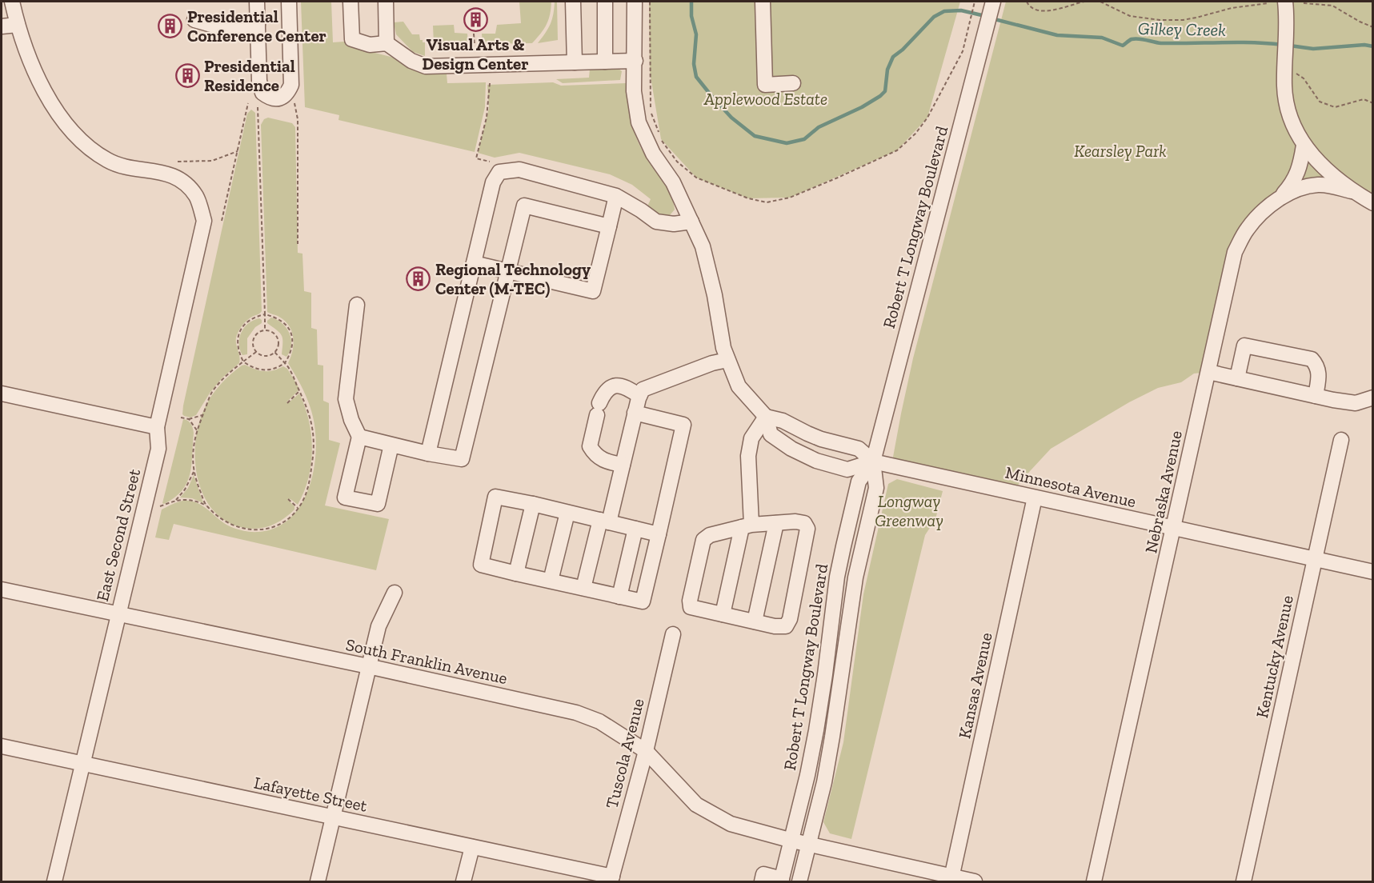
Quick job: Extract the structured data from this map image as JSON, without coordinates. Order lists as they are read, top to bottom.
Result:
{
  "streets": {
    "street": [
      "Robert T Longway Boulevard",
      "Minnesota Avenue",
      "Nebraska Avenue",
      "East Second Street",
      "Kentucky Avenue",
      "South Franklin Avenue",
      "Kansas Avenue",
      "Tuscola Avenue",
      "Lafayette Street"
    ]
  },
  "crossings": [
    ["Robert T Longway Boulevard", "Minnesota Avenue"],
    ["Robert T Longway Boulevard", "South Franklin Avenue"],
    ["Minnesota Avenue", "Nebraska Avenue"],
    ["Minnesota Avenue", "Kentucky Avenue"],
    ["Minnesota Avenue", "Kansas Avenue"],
    ["East Second Street", "South Franklin Avenue"],
    ["East Second Street", "Lafayette Street"],
    ["South Franklin Avenue", "Kansas Avenue"],
    ["South Franklin Avenue", "Tuscola Avenue"],
    ["Tuscola Avenue", "Lafayette Street"]
  ],
  "water": ["Gilkey Creek"],
  "parks": ["Applewood Estate", "Kearsley Park", "Longway Greenway"],
  "places": {
    "building": [
      "Visual Arts & Design Center",
      "Presidential Conference Center",
      "Presidential Residence",
      "Regional Technology Center (M-TEC)"
    ]
  }
}
